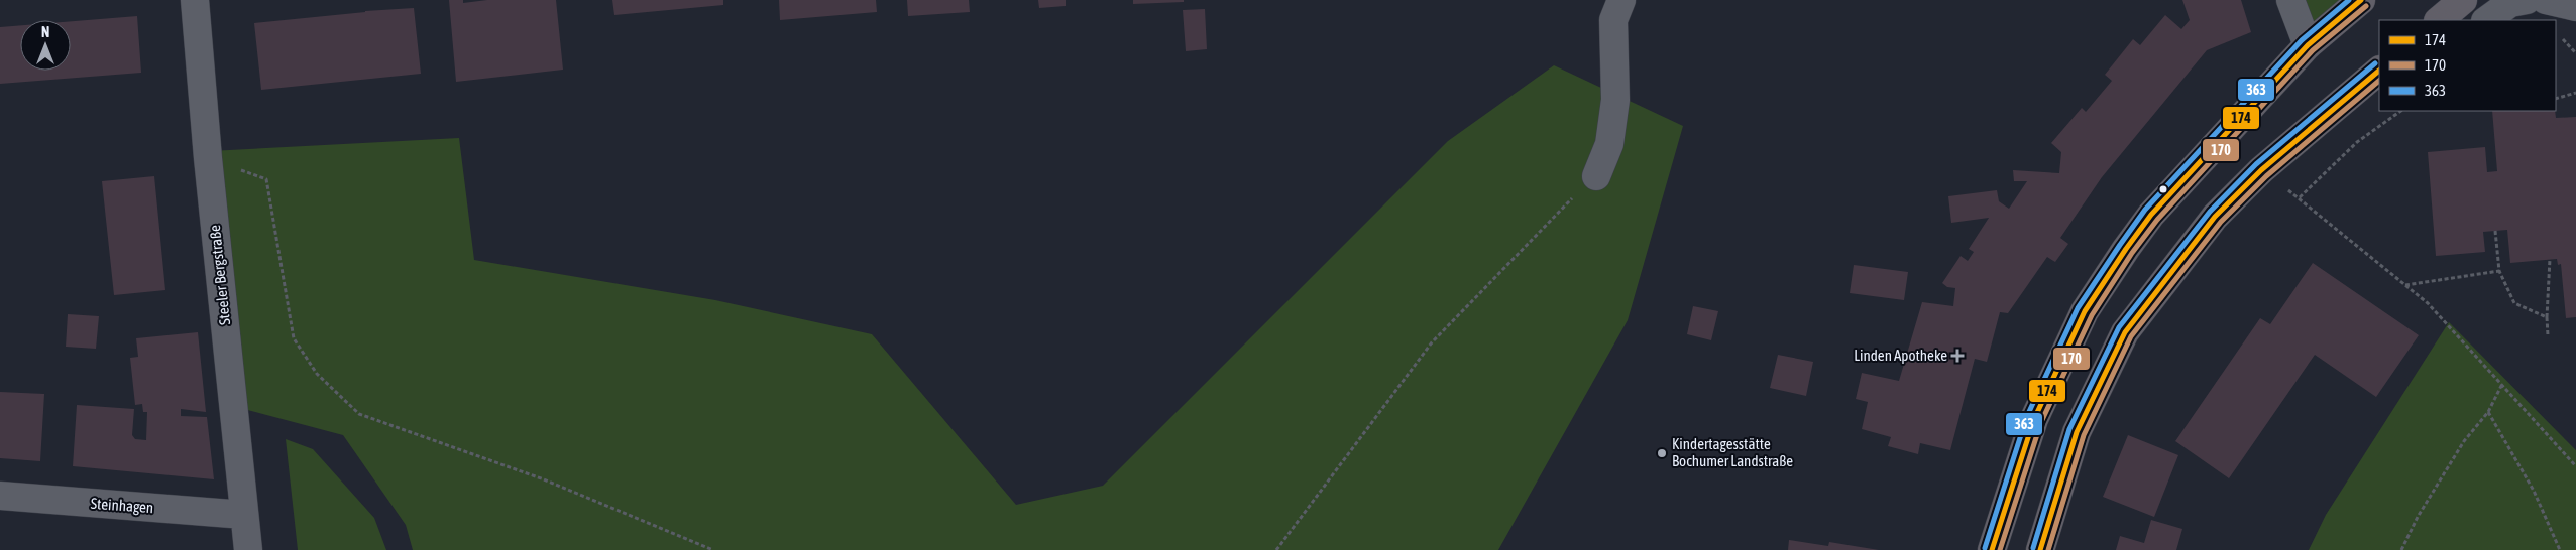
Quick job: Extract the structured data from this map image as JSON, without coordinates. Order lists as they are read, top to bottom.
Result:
{
  "streets": {
    "street": ["Steeler Bergstraße", "Steinhagen"]
  },
  "crossings": [
    ["Steeler Bergstraße", "Steinhagen"]
  ],
  "places": {
    "health": ["Linden Apotheke"],
    "other": ["Kindertagesstätte Bochumer Landstraße"]
  },
  "lines": ["transit line 174", "transit line 363", "transit line 170"],
  "legend": ["174", "170", "363"],
  "north": "top"
}
